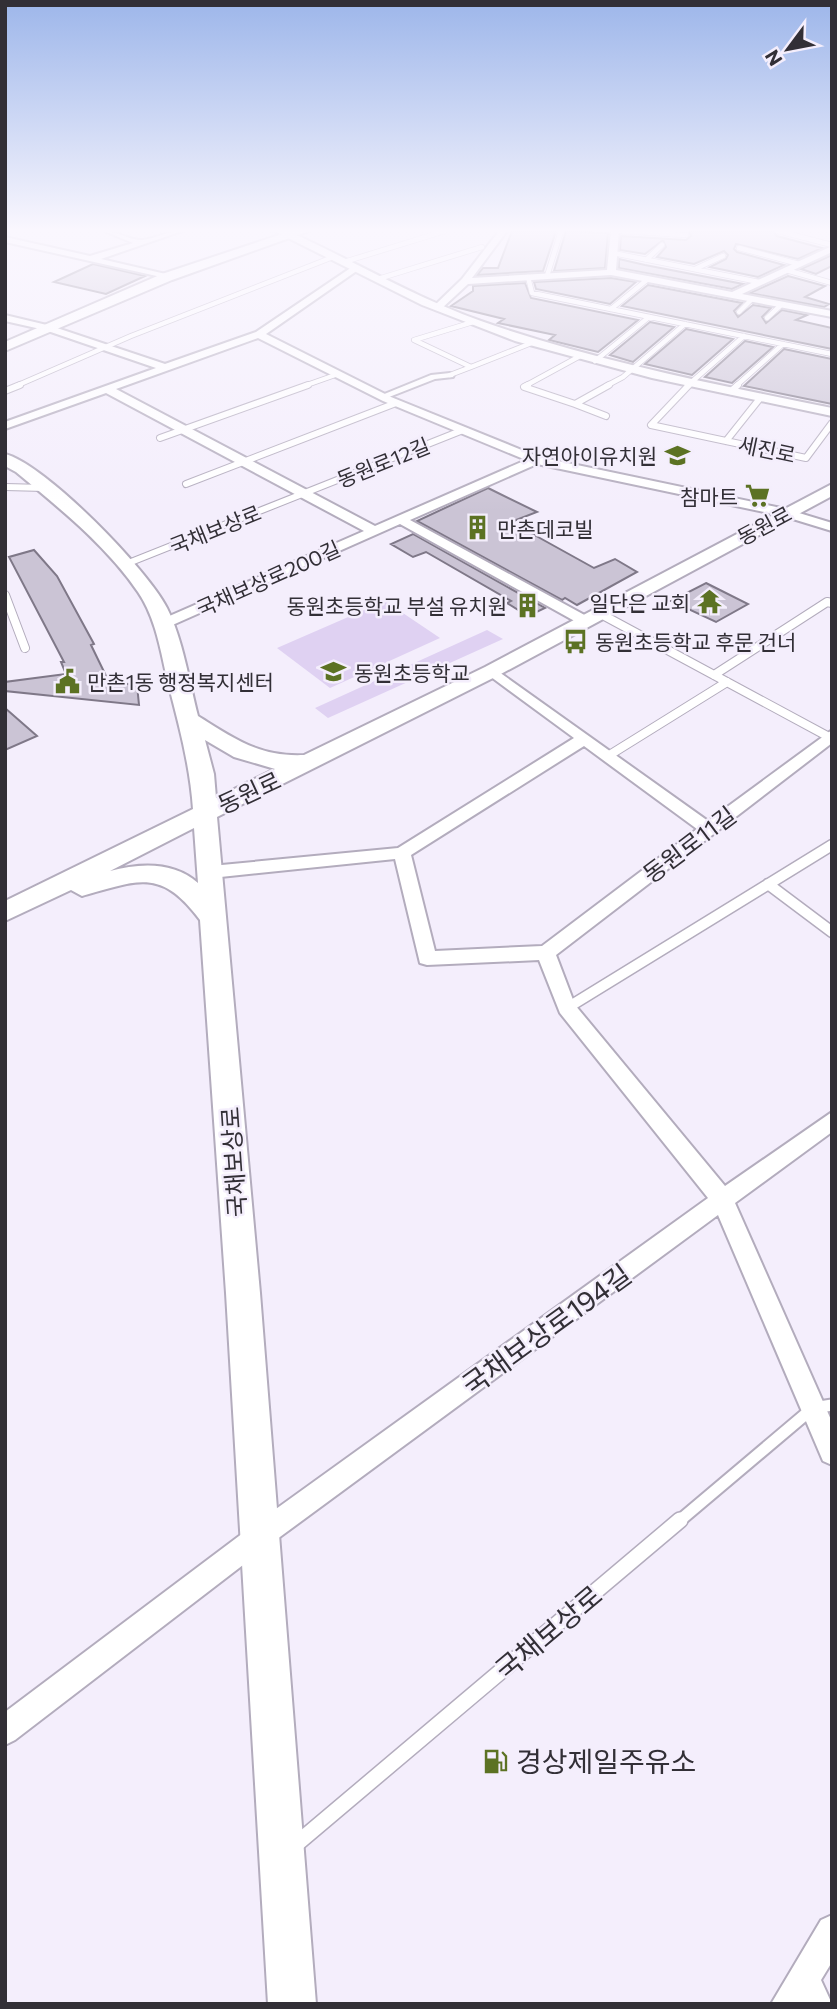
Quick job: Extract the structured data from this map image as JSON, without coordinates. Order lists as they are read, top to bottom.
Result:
{
  "streets": {
    "main road": ["동원로", "국채보상로"],
    "street": [
      "세진로",
      "동원로12길",
      "국채보상로200길",
      "동원로11길",
      "국채보상로194길"
    ]
  },
  "crossings": [
    ["동원로12길", "동원로"],
    ["동원로12길", "국채보상로"],
    ["동원로12길", "국채보상로200길"],
    ["동원로", "국채보상로"],
    ["국채보상로", "국채보상로200길"],
    ["국채보상로", "국채보상로194길"]
  ],
  "places": {
    "school or university": ["자연아이유치원", "동원초등학교"],
    "supermarket": ["참마트"],
    "building": ["만촌데코빌", "동원초등학교 부설 유치원"],
    "temple": ["일단은 교회"],
    "bus stop": ["동원초등학교 후문 건너"],
    "public building": ["만촌1동 행정복지센터"],
    "fuel station": ["경상제일주유소"]
  },
  "north": "bottom left"
}
